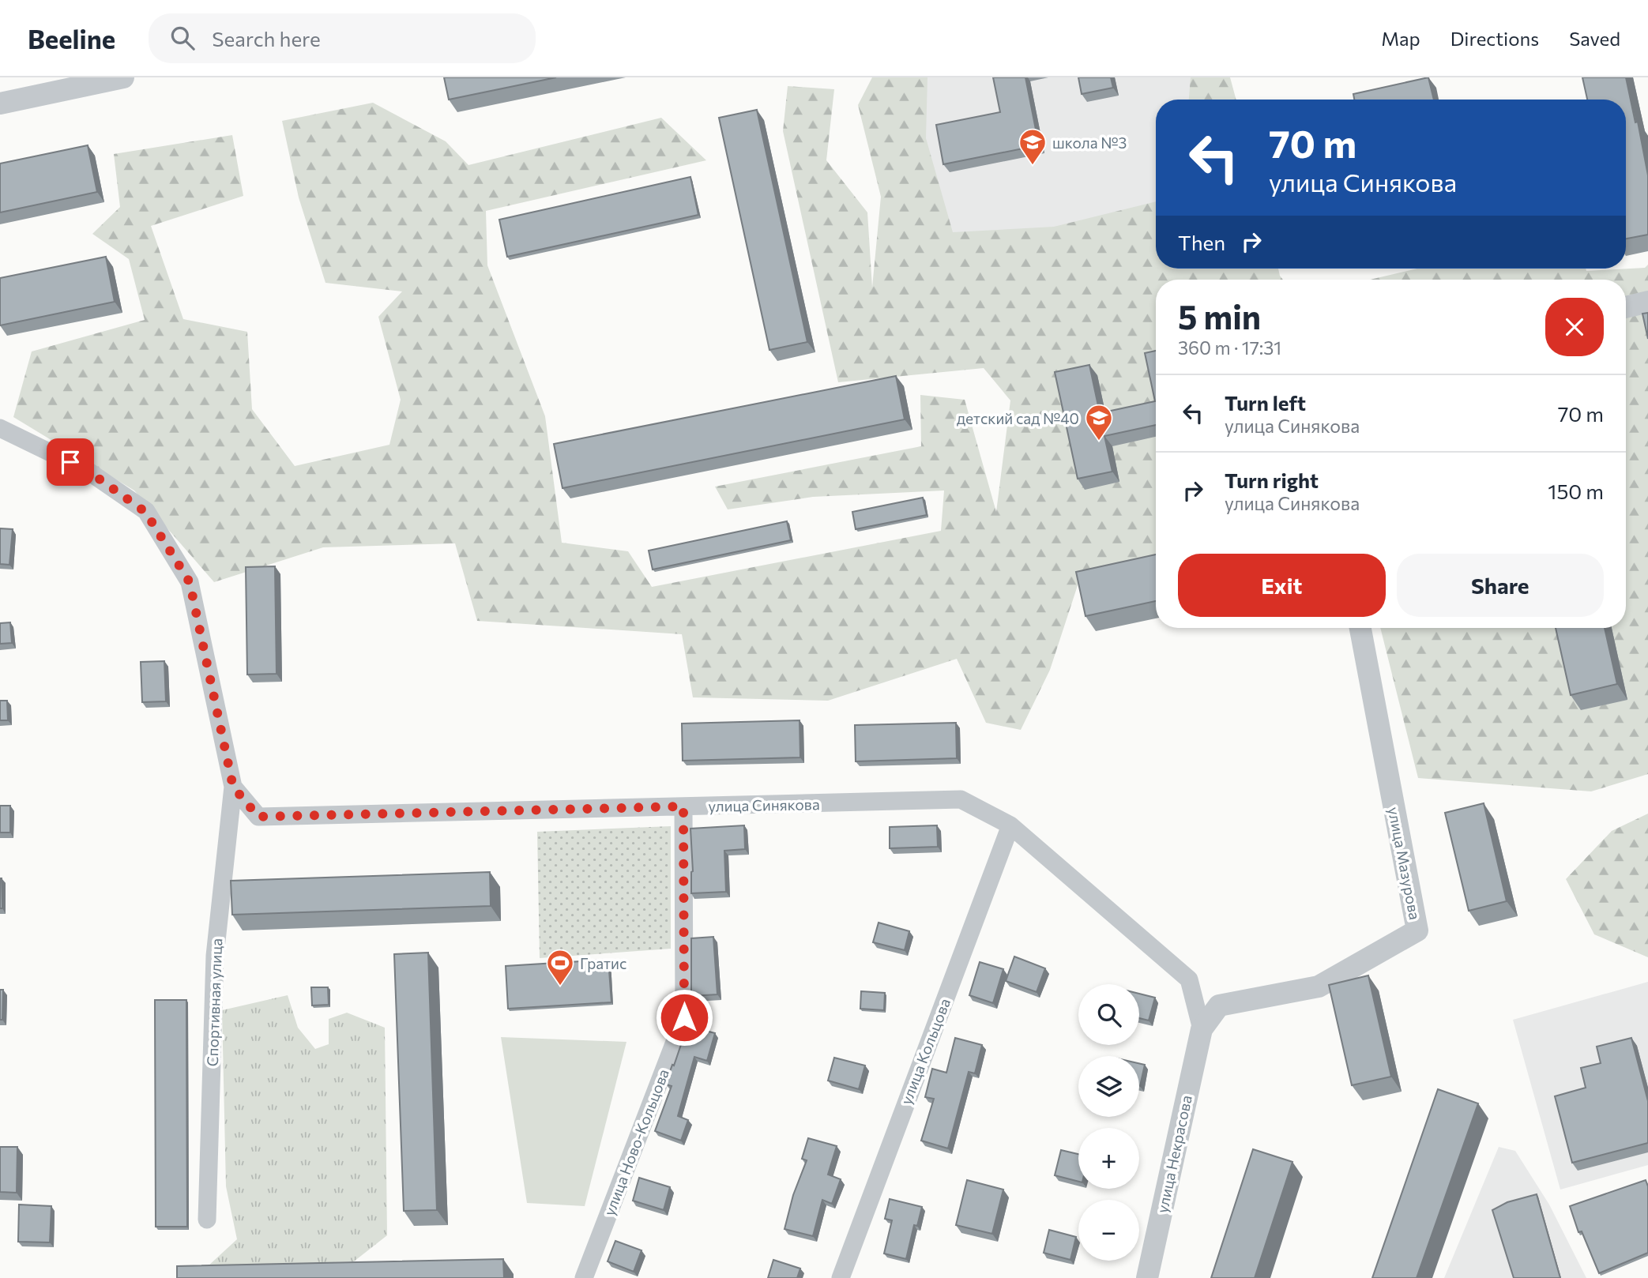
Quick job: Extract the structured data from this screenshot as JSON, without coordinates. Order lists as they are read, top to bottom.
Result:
{
  "streets": {
    "street": [
      "улица Синякова",
      "улица Мазурова",
      "Спортивная улица",
      "улица Кольцова",
      "улица Ново-Кольцова",
      "улица Некрасова"
    ]
  },
  "crossings": [
    ["улица Синякова", "улица Мазурова"],
    ["улица Синякова", "Спортивная улица"],
    ["улица Синякова", "улица Кольцова"],
    ["улица Синякова", "улица Ново-Кольцова"],
    ["улица Синякова", "улица Некрасова"],
    ["улица Мазурова", "улица Некрасова"]
  ],
  "places": {
    "school or university": ["школа №3", "детский сад №40"],
    "sports": ["Гратис"]
  },
  "page": {
    "header": "Beeline",
    "search": "Search here",
    "nav": ["Map", "Directions", "Saved"],
    "turn": ["70 m", "улица Синякова"],
    "then": "Then",
    "heading": ["5 min", "360 m · 17:31"],
    "list": [
      {
        "name": "Turn left",
        "note": "улица Синякова",
        "value": "70 m"
      },
      {
        "name": "Turn right",
        "note": "улица Синякова",
        "value": "150 m"
      }
    ],
    "buttons": ["Exit", "Share"],
    "map_buttons": ["+", "−"]
  }
}
